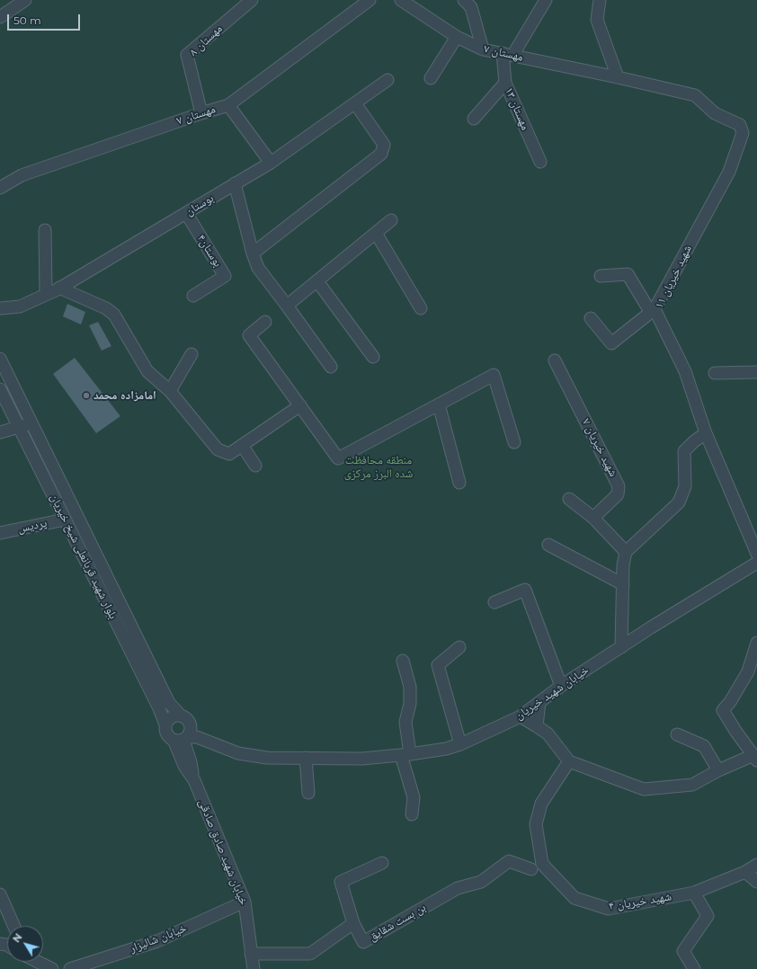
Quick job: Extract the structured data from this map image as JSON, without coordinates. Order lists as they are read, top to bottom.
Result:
{
  "streets": {
    "street": [
      "مهستان ۸",
      "مهستان ۷",
      "مهستان ۱۳",
      "بوستان",
      "بوستان۴",
      "شهید خیریان ۱۱",
      "شهید خیریان ۷",
      "پردیس",
      "بلوار شهید قربانعلی شیخ خیریان",
      "خیابان شهید خیریان",
      "خیابان شهید صادق صادقی",
      "شهید خیریان ۴",
      "بن بست شقایق",
      "خیابان شالیزار"
    ]
  },
  "crossings": [
    ["مهستان ۸", "مهستان ۷"],
    ["مهستان ۷", "مهستان ۱۳"],
    ["مهستان ۷", "شهید خیریان ۱۱"],
    ["بوستان", "بوستان۴"],
    ["پردیس", "بلوار شهید قربانعلی شیخ خیریان"],
    ["بلوار شهید قربانعلی شیخ خیریان", "خیابان شهید خیریان"],
    ["بلوار شهید قربانعلی شیخ خیریان", "خیابان شهید صادق صادقی"],
    ["خیابان شهید خیریان", "خیابان شهید صادق صادقی"],
    ["خیابان شهید صادق صادقی", "بن بست شقایق"],
    ["خیابان شهید صادق صادقی", "خیابان شالیزار"]
  ],
  "parks": ["منطقه محافظت شده البرز مرکزی"],
  "places": ["امامزاده محمد"],
  "scale_bar": "50 m",
  "north": "top left"
}
